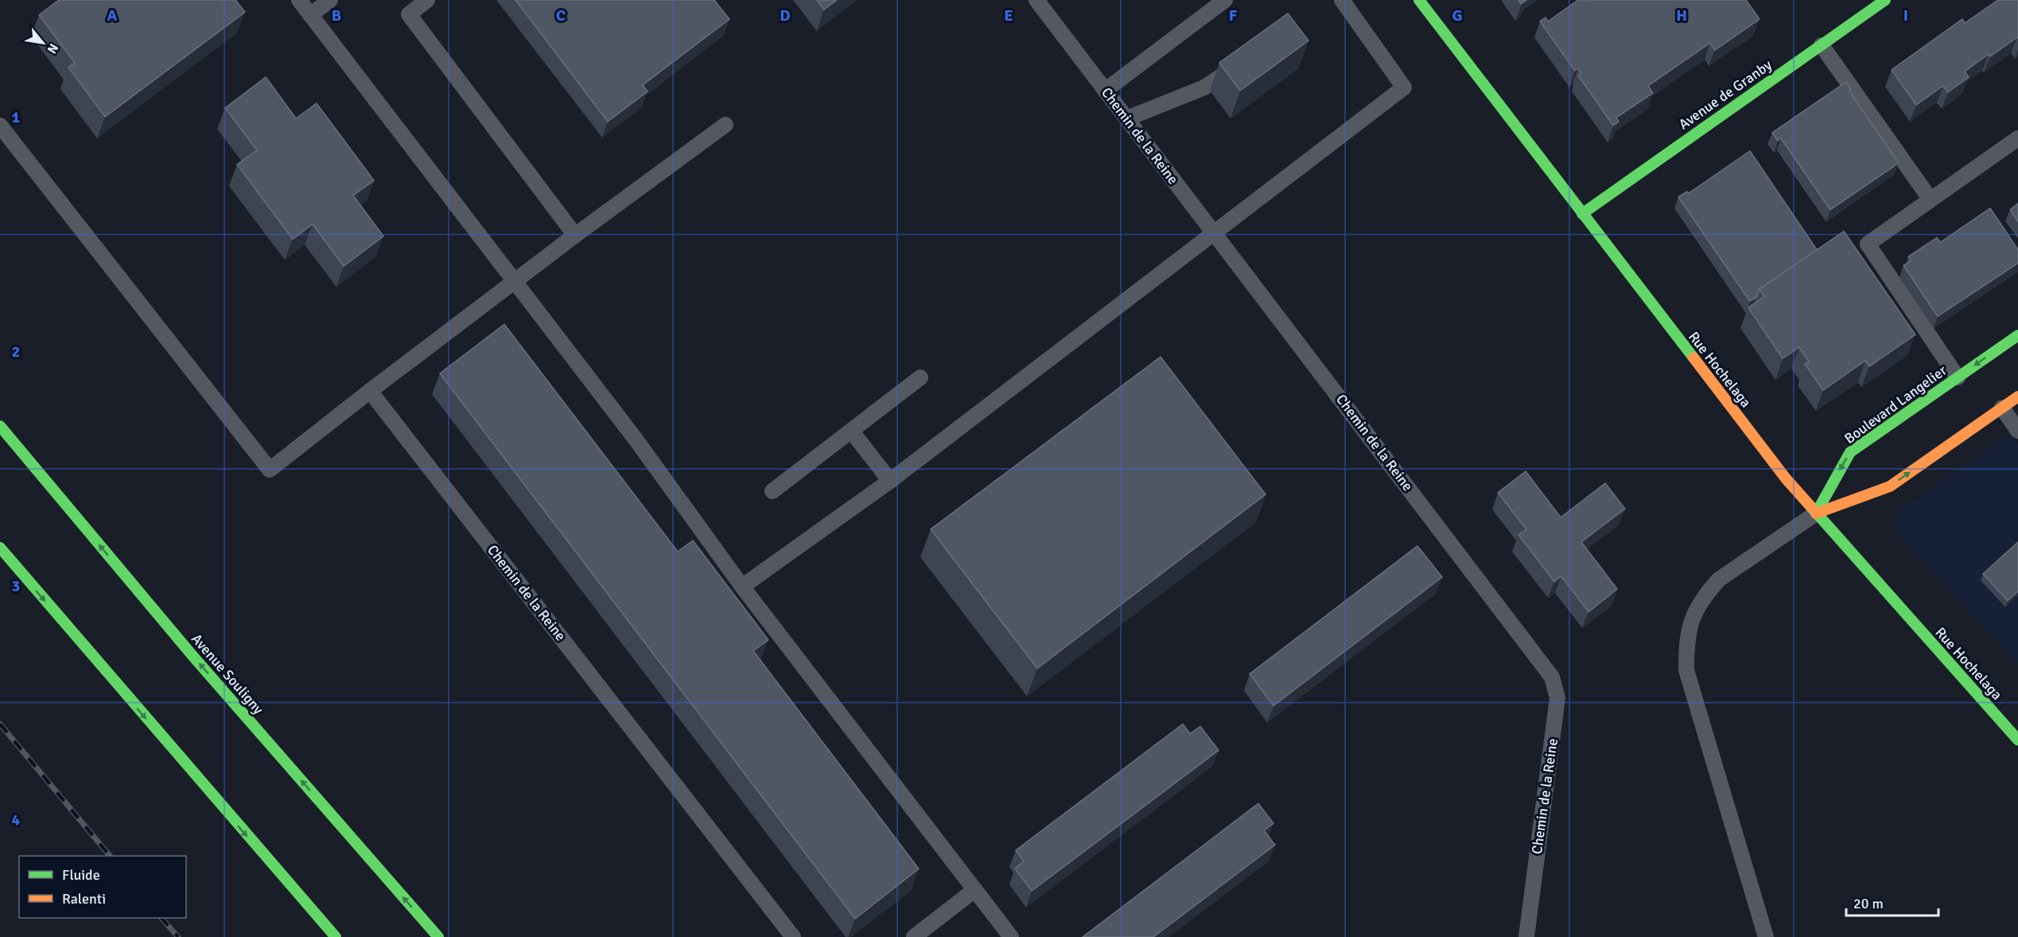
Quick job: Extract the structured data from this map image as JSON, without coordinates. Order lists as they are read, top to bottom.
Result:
{
  "streets": {
    "main road": [
      "Avenue de Granby",
      "Rue Hochelaga",
      "Boulevard Langelier",
      "Avenue Souligny"
    ],
    "lane": ["Chemin de la Reine"]
  },
  "crossings": [
    ["Avenue de Granby", "Rue Hochelaga"],
    ["Rue Hochelaga", "Boulevard Langelier"]
  ],
  "legend": ["Fluide", "Ralenti"],
  "scale_bar": "20 m",
  "north": "bottom right",
  "grid": {
    "columns": [
      "A",
      "B",
      "C",
      "D",
      "E",
      "F",
      "G",
      "H",
      "I"
    ],
    "rows": [
      "1",
      "2",
      "3",
      "4"
    ]
  }
}
